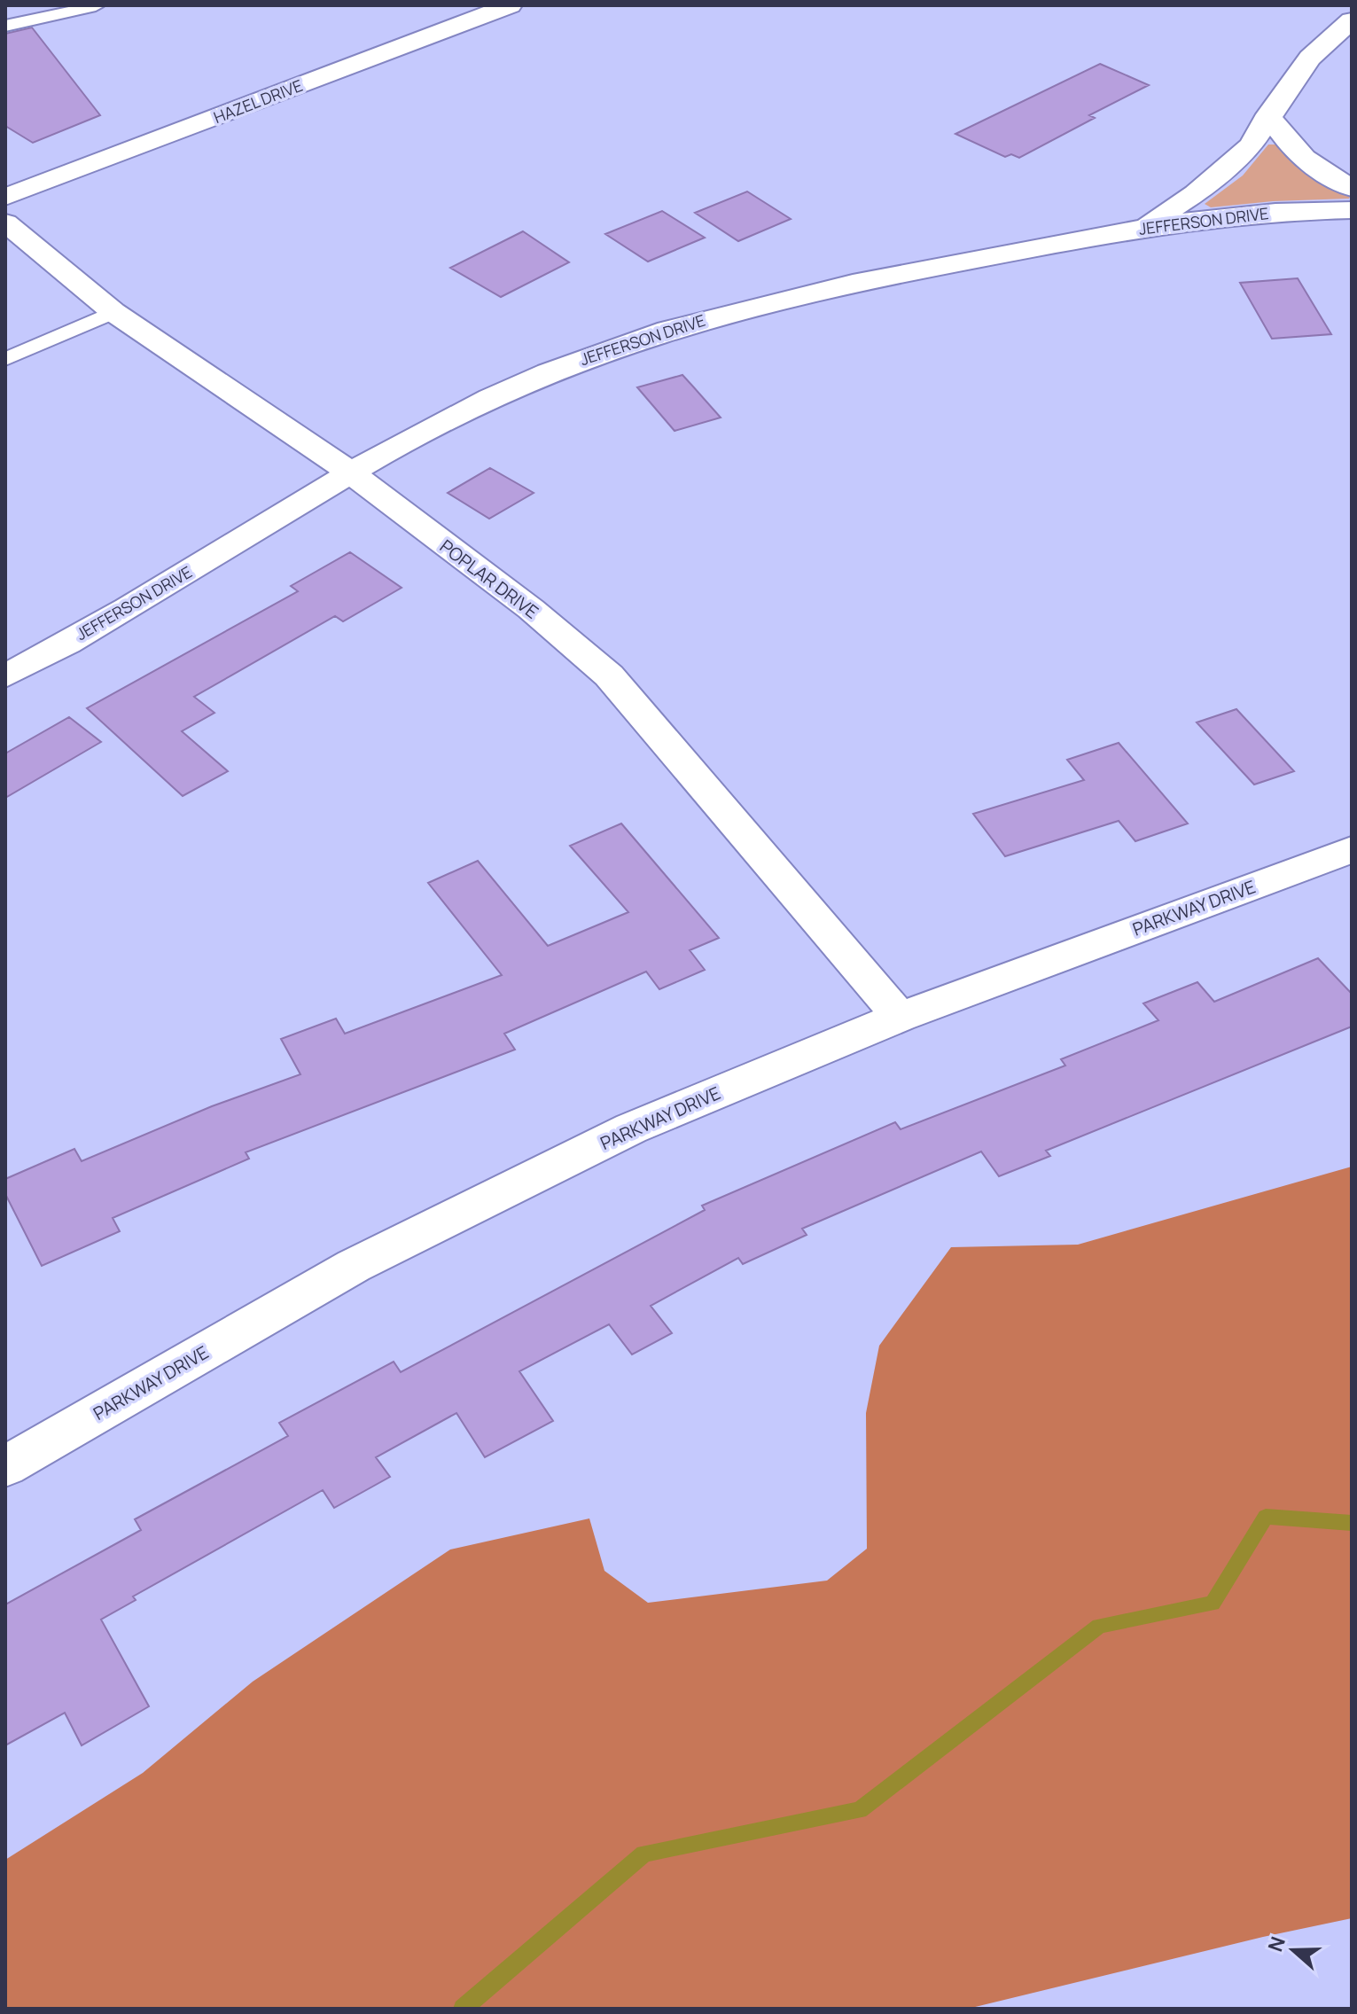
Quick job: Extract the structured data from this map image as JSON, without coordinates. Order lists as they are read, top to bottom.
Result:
{
  "streets": {
    "street": [
      "HAZEL DRIVE",
      "JEFFERSON DRIVE",
      "POPLAR DRIVE",
      "PARKWAY DRIVE"
    ]
  },
  "crossings": [
    ["JEFFERSON DRIVE", "POPLAR DRIVE"],
    ["POPLAR DRIVE", "PARKWAY DRIVE"]
  ],
  "north": "left"
}
